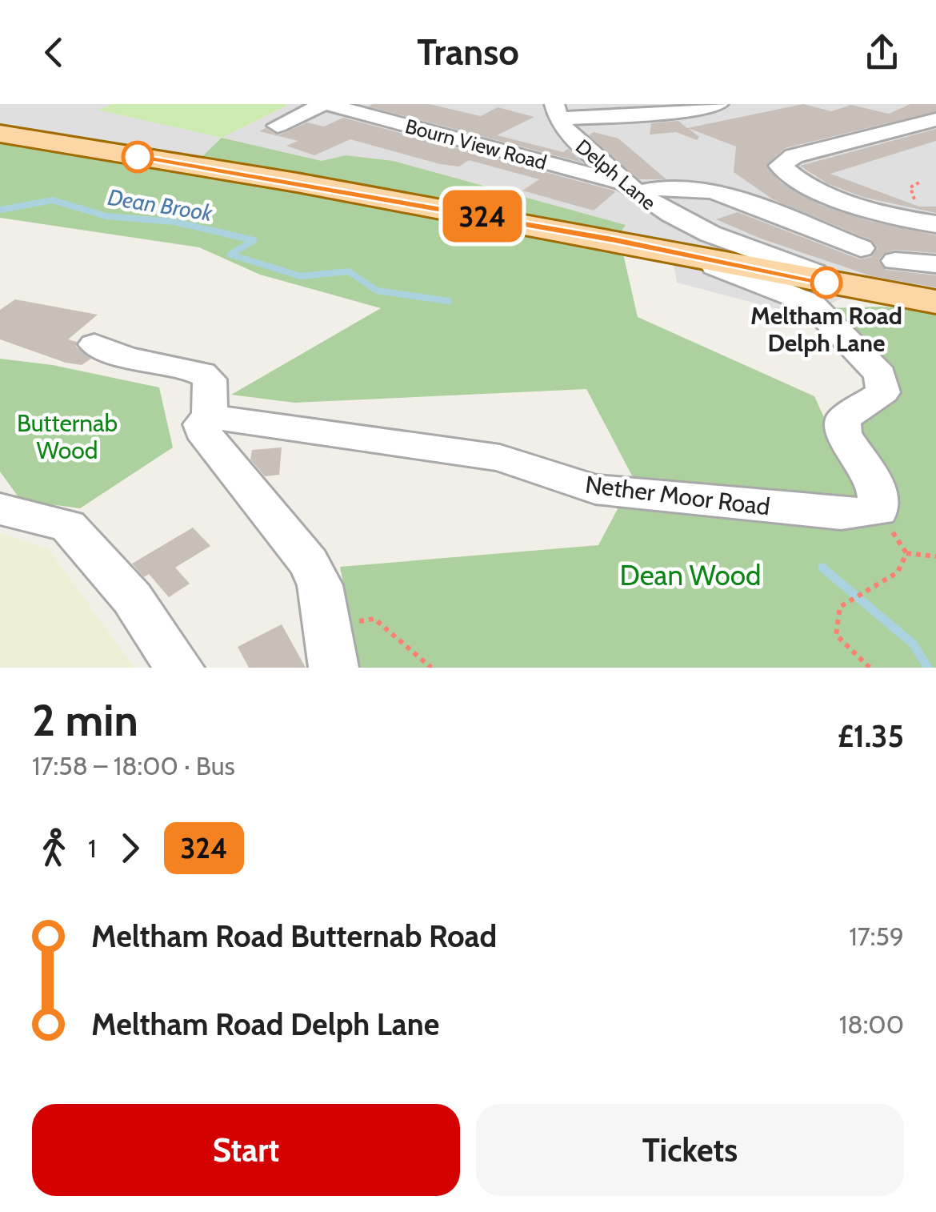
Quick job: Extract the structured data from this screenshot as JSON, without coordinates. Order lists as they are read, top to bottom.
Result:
{
  "streets": {
    "street": ["Bourn View Road", "Delph Lane", "Nether Moor Road"]
  },
  "crossings": [
    ["Bourn View Road", "Delph Lane"]
  ],
  "water": ["Dean Brook"],
  "parks": ["Butternab Wood", "Dean Wood"],
  "places": ["Meltham Road Delph Lane"],
  "lines": ["bus line 324"],
  "page": {
    "header": "Transo",
    "on_map": "324",
    "heading": ["2 min", "17:58 – 18:00 · Bus", "£1.35"],
    "legs": ["1", "324"],
    "list": [
      {
        "name": "Meltham Road Butternab Road",
        "value": "17:59"
      },
      {
        "name": "Meltham Road Delph Lane",
        "value": "18:00"
      }
    ],
    "buttons": ["Start", "Tickets"]
  }
}
